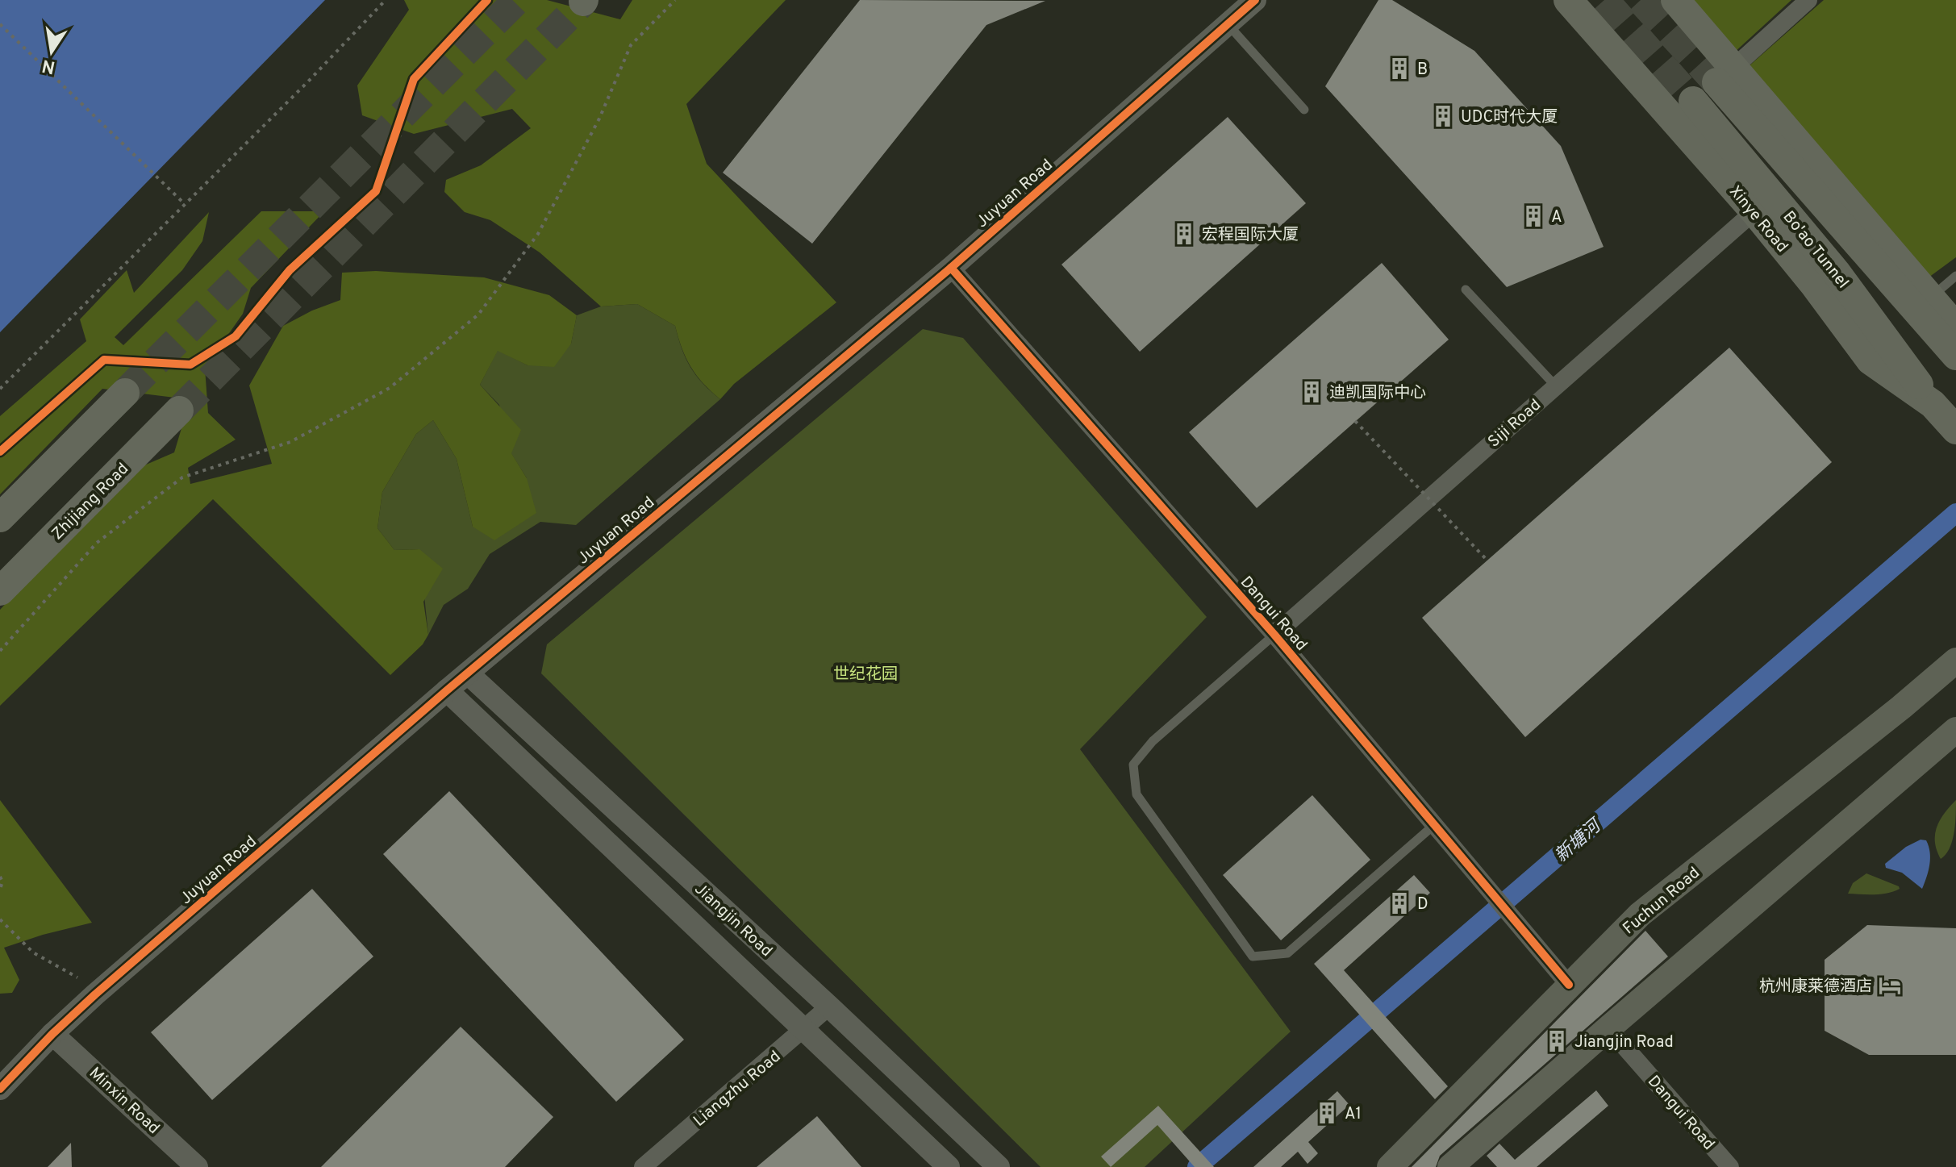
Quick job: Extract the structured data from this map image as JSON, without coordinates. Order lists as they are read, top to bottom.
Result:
{
  "streets": {
    "main road": [
      "Xinye Road",
      "Bo'ao Tunnel",
      "Zhijiang Road",
      "Fuchun Road"
    ],
    "street": [
      "Juyuan Road",
      "Siji Road",
      "Dangui Road",
      "Jiangjin Road",
      "Liangzhu Road",
      "Minxin Road"
    ]
  },
  "crossings": [
    ["Juyuan Road", "Dangui Road"],
    ["Juyuan Road", "Jiangjin Road"],
    ["Juyuan Road", "Minxin Road"],
    ["Xinye Road", "Bo'ao Tunnel"],
    ["Xinye Road", "Siji Road"],
    ["Siji Road", "Dangui Road"],
    ["Dangui Road", "Fuchun Road"],
    ["Jiangjin Road", "Liangzhu Road"]
  ],
  "water": ["新塘河"],
  "parks": ["世纪花园"],
  "places": {
    "building": [
      "B",
      "UDC时代大厦",
      "A",
      "宏程国际大厦",
      "迪凯国际中心",
      "D",
      "Jiangjin Road",
      "A1"
    ],
    "hotel": ["杭州康莱德酒店"]
  },
  "north": "bottom"
}
